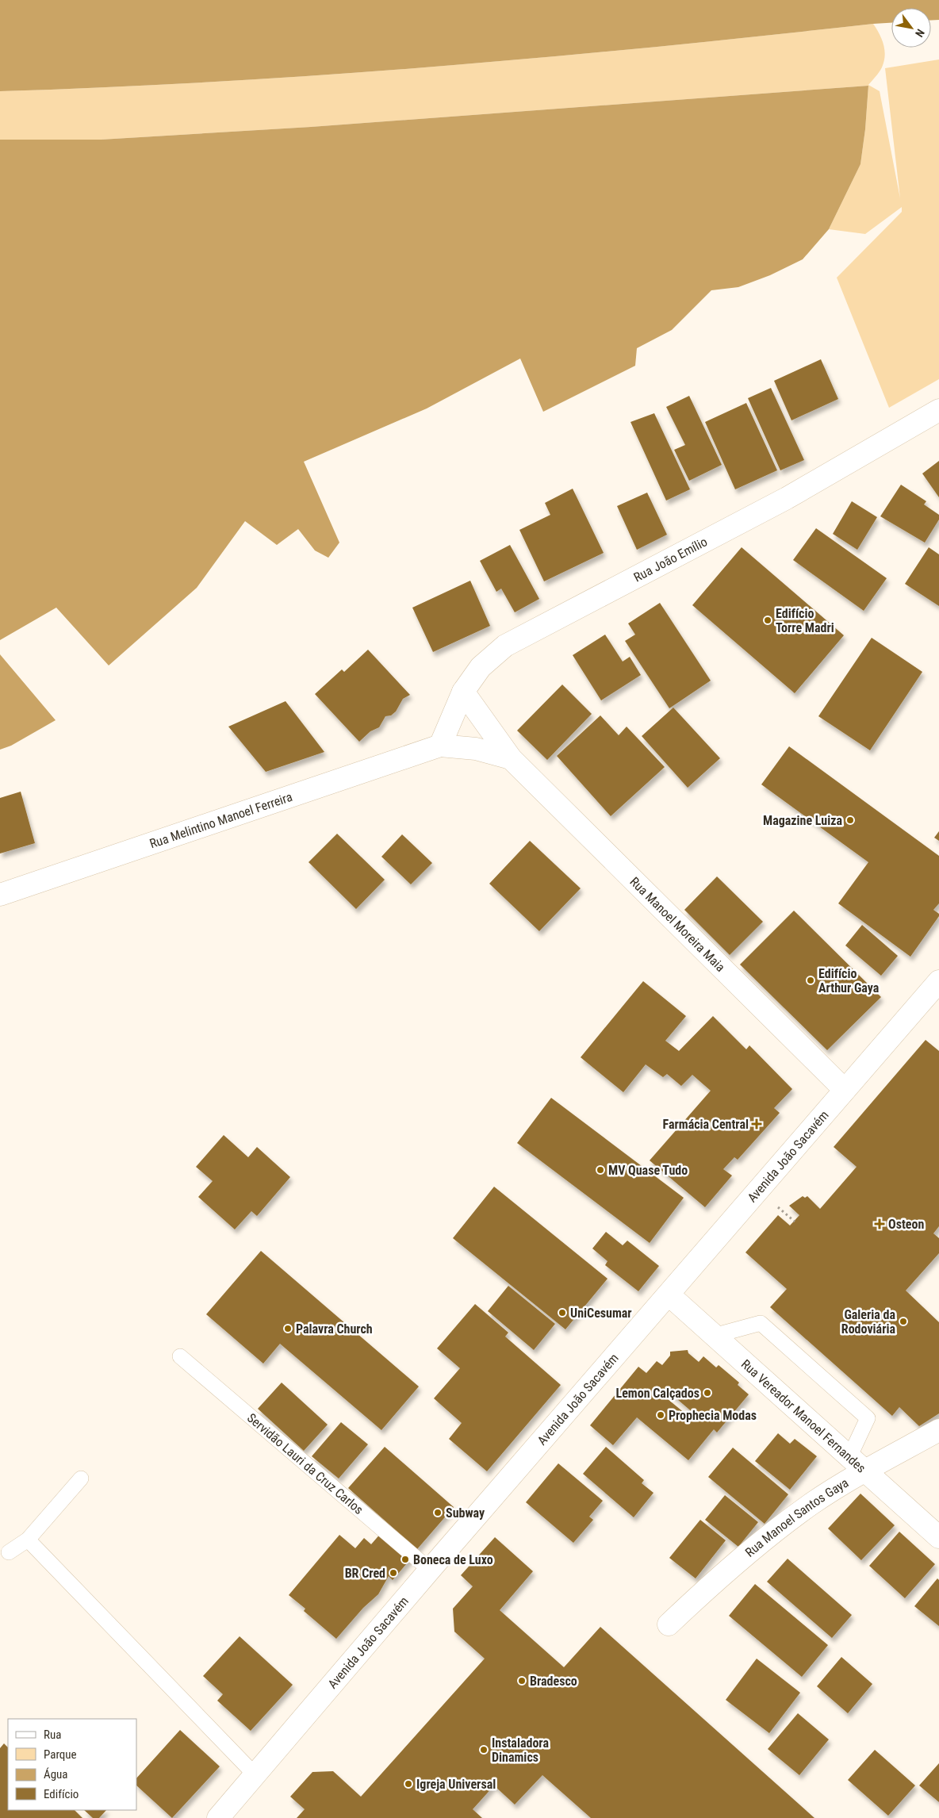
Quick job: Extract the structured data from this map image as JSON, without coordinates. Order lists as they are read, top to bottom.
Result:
{
  "streets": {
    "main road": [
      "Rua João Emílio",
      "Rua Melintino Manoel Ferreira",
      "Rua Manoel Moreira Maia",
      "Avenida João Sacavém",
      "Rua Vereador Manoel Fernandes",
      "Rua Manoel Santos Gaya"
    ],
    "lane": ["Servidão Lauri da Cruz Carlos"]
  },
  "crossings": [
    ["Rua João Emílio", "Rua Melintino Manoel Ferreira"],
    ["Rua João Emílio", "Rua Manoel Moreira Maia"],
    ["Rua Melintino Manoel Ferreira", "Rua Manoel Moreira Maia"],
    ["Rua Manoel Moreira Maia", "Avenida João Sacavém"],
    ["Avenida João Sacavém", "Rua Vereador Manoel Fernandes"],
    ["Avenida João Sacavém", "Servidão Lauri da Cruz Carlos"],
    ["Rua Vereador Manoel Fernandes", "Rua Manoel Santos Gaya"]
  ],
  "places": {
    "other": [
      "Edifício Torre Madri",
      "Magazine Luiza",
      "Edifício Arthur Gaya",
      "MV Quase Tudo",
      "UniCesumar",
      "Galeria da Rodoviária",
      "Palavra Church",
      "Lemon Calçados",
      "Prophecia Modas",
      "Subway",
      "Boneca de Luxo",
      "BR Cred",
      "Bradesco",
      "Instaladora Dinamics",
      "Igreja Universal"
    ],
    "health": ["Farmácia Central", "Osteon"]
  },
  "legend": [
    "Rua",
    "Parque",
    "Água",
    "Edifício"
  ],
  "north": "bottom right"
}
